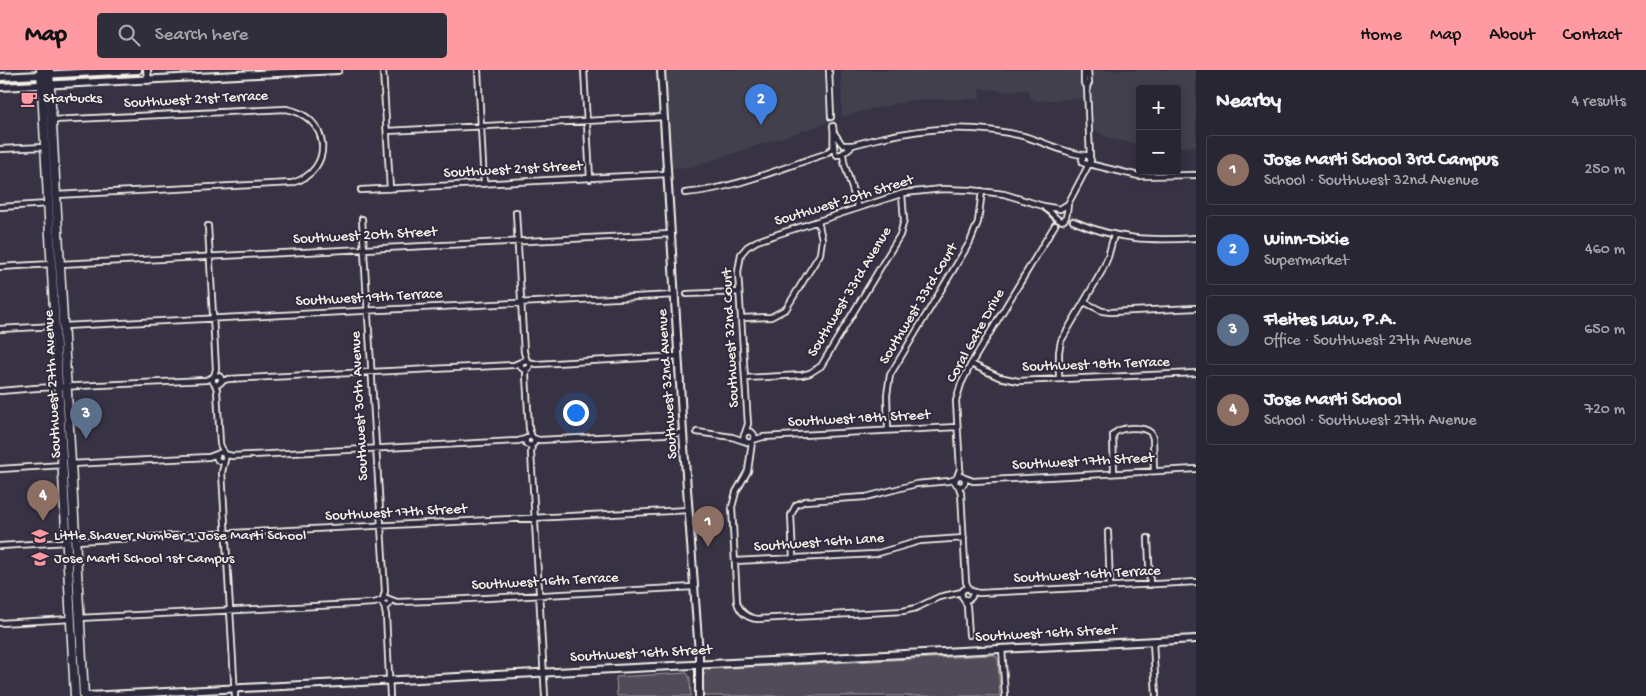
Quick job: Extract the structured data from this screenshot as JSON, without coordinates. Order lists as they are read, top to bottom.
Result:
{
  "streets": {
    "highway": ["Southwest 27th Avenue"],
    "street": [
      "Southwest 21st Terrace",
      "Southwest 21st Street",
      "Southwest 20th Street",
      "Southwest 33rd Avenue",
      "Southwest 19th Terrace",
      "Southwest 33rd Court",
      "Coral Gate Drive",
      "Southwest 32nd Court",
      "Southwest 18th Terrace",
      "Southwest 32nd Avenue",
      "Southwest 30th Avenue",
      "Southwest 18th Street",
      "Southwest 17th Street",
      "Southwest 16th Lane",
      "Southwest 16th Terrace",
      "Southwest 16th Street"
    ]
  },
  "crossings": [
    ["Southwest 21st Terrace", "Southwest 27th Avenue"],
    ["Southwest 21st Street", "Southwest 32nd Avenue"],
    ["Southwest 20th Street", "Southwest 33rd Avenue"],
    ["Southwest 20th Street", "Southwest 33rd Court"],
    ["Southwest 20th Street", "Southwest 32nd Court"],
    ["Southwest 20th Street", "Southwest 27th Avenue"],
    ["Southwest 20th Street", "Southwest 32nd Avenue"],
    ["Southwest 20th Street", "Southwest 30th Avenue"],
    ["Southwest 33rd Avenue", "Southwest 32nd Court"],
    ["Southwest 19th Terrace", "Southwest 27th Avenue"],
    ["Southwest 19th Terrace", "Southwest 32nd Avenue"],
    ["Southwest 19th Terrace", "Southwest 30th Avenue"],
    ["Southwest 33rd Court", "Southwest 18th Street"],
    ["Coral Gate Drive", "Southwest 18th Terrace"],
    ["Coral Gate Drive", "Southwest 18th Street"],
    ["Coral Gate Drive", "Southwest 17th Street"],
    ["Coral Gate Drive", "Southwest 16th Lane"],
    ["Coral Gate Drive", "Southwest 16th Terrace"],
    ["Southwest 32nd Court", "Southwest 18th Street"],
    ["Southwest 27th Avenue", "Southwest 17th Street"],
    ["Southwest 27th Avenue", "Southwest 16th Terrace"],
    ["Southwest 32nd Avenue", "Southwest 17th Street"],
    ["Southwest 32nd Avenue", "Southwest 16th Terrace"],
    ["Southwest 32nd Avenue", "Southwest 16th Street"],
    ["Southwest 30th Avenue", "Southwest 17th Street"],
    ["Southwest 30th Avenue", "Southwest 16th Terrace"],
    ["Southwest 17th Street", "Southwest 16th Lane"],
    ["Southwest 16th Lane", "Southwest 16th Terrace"]
  ],
  "places": {
    "cafe": ["Starbucks"],
    "school or university": ["Little Shaver Number 1 Jose Marti School", "Jose Marti School 1st Campus"]
  },
  "page": {
    "header": "Map",
    "search": "Search here",
    "nav": [
      "Home",
      "Map",
      "About",
      "Contact"
    ],
    "heading": ["Nearby", "4 results"],
    "pins": [
      "2",
      "3",
      "4",
      "1"
    ],
    "map_buttons": ["+", "−"],
    "list": [
      {
        "mark": "1",
        "name": "Jose Marti School 3rd Campus",
        "note": "School · Southwest 32nd Avenue",
        "value": "250 m"
      },
      {
        "mark": "2",
        "name": "Winn-Dixie",
        "note": "Supermarket",
        "value": "460 m"
      },
      {
        "mark": "3",
        "name": "Fleites Law, P.A.",
        "note": "Office · Southwest 27th Avenue",
        "value": "650 m"
      },
      {
        "mark": "4",
        "name": "Jose Marti School",
        "note": "School · Southwest 27th Avenue",
        "value": "720 m"
      }
    ]
  }
}
